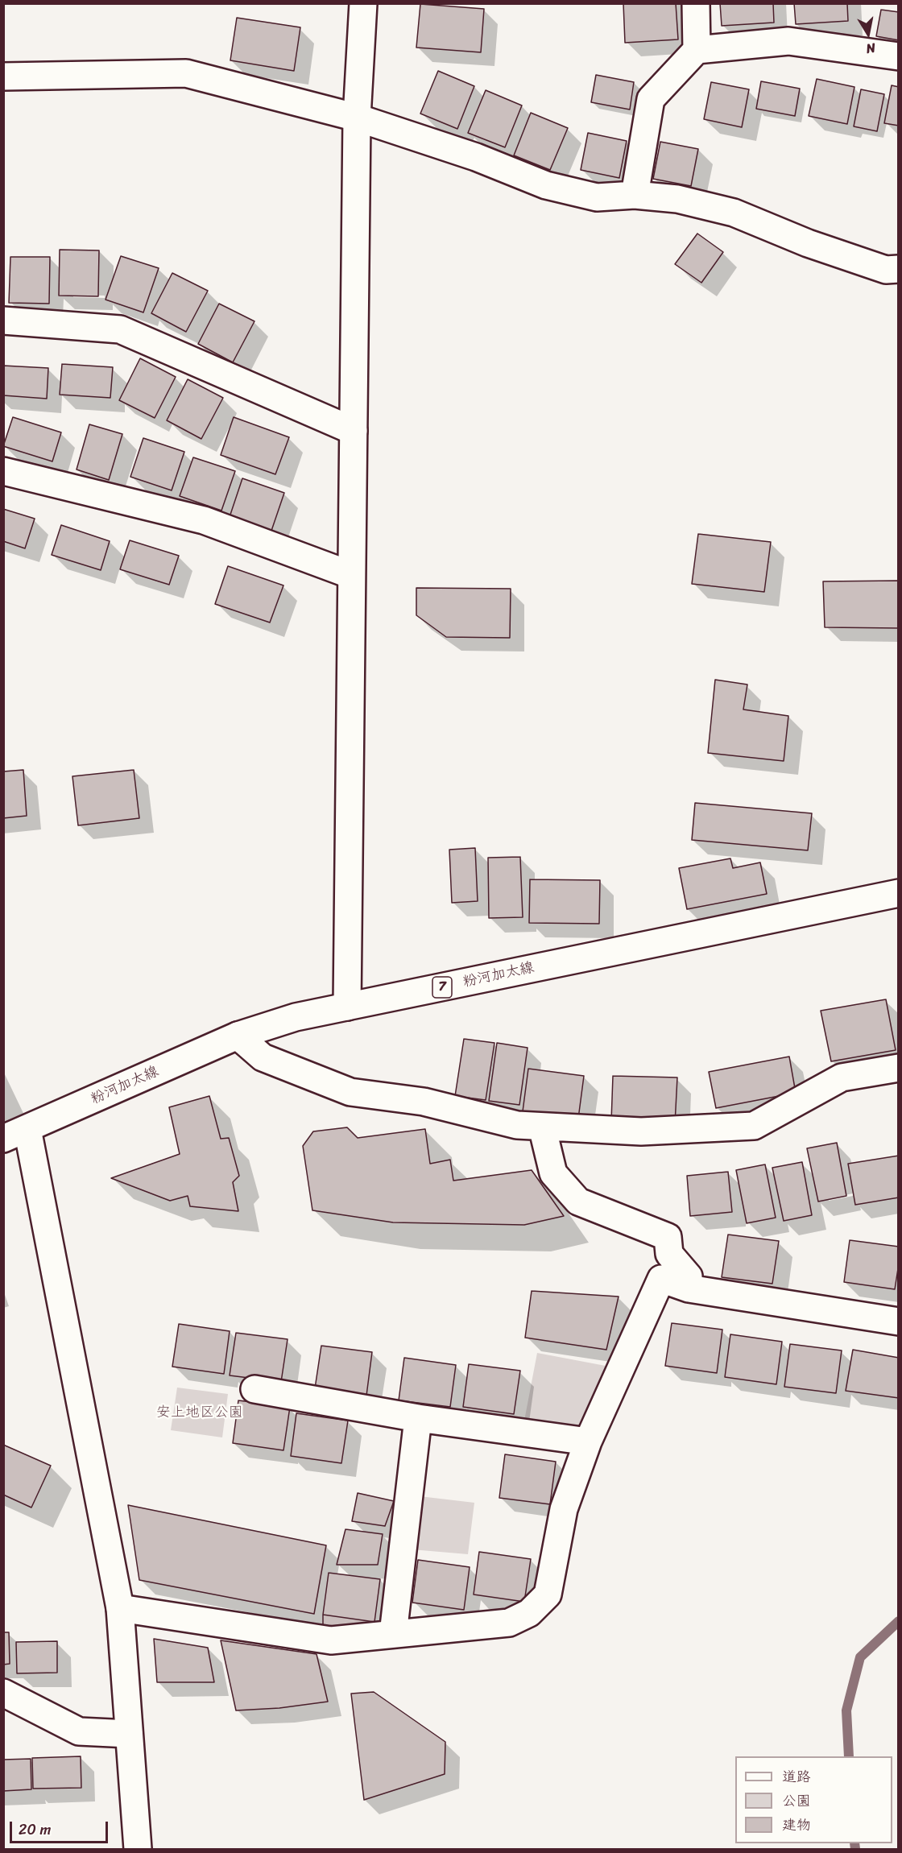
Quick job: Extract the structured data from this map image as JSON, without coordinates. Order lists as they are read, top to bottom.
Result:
{
  "streets": {
    "street": ["粉河加太線", "7"]
  },
  "parks": ["安上地区公園"],
  "legend": ["道路", "公園", "建物"],
  "scale_bar": "20 m",
  "north": "bottom"
}
